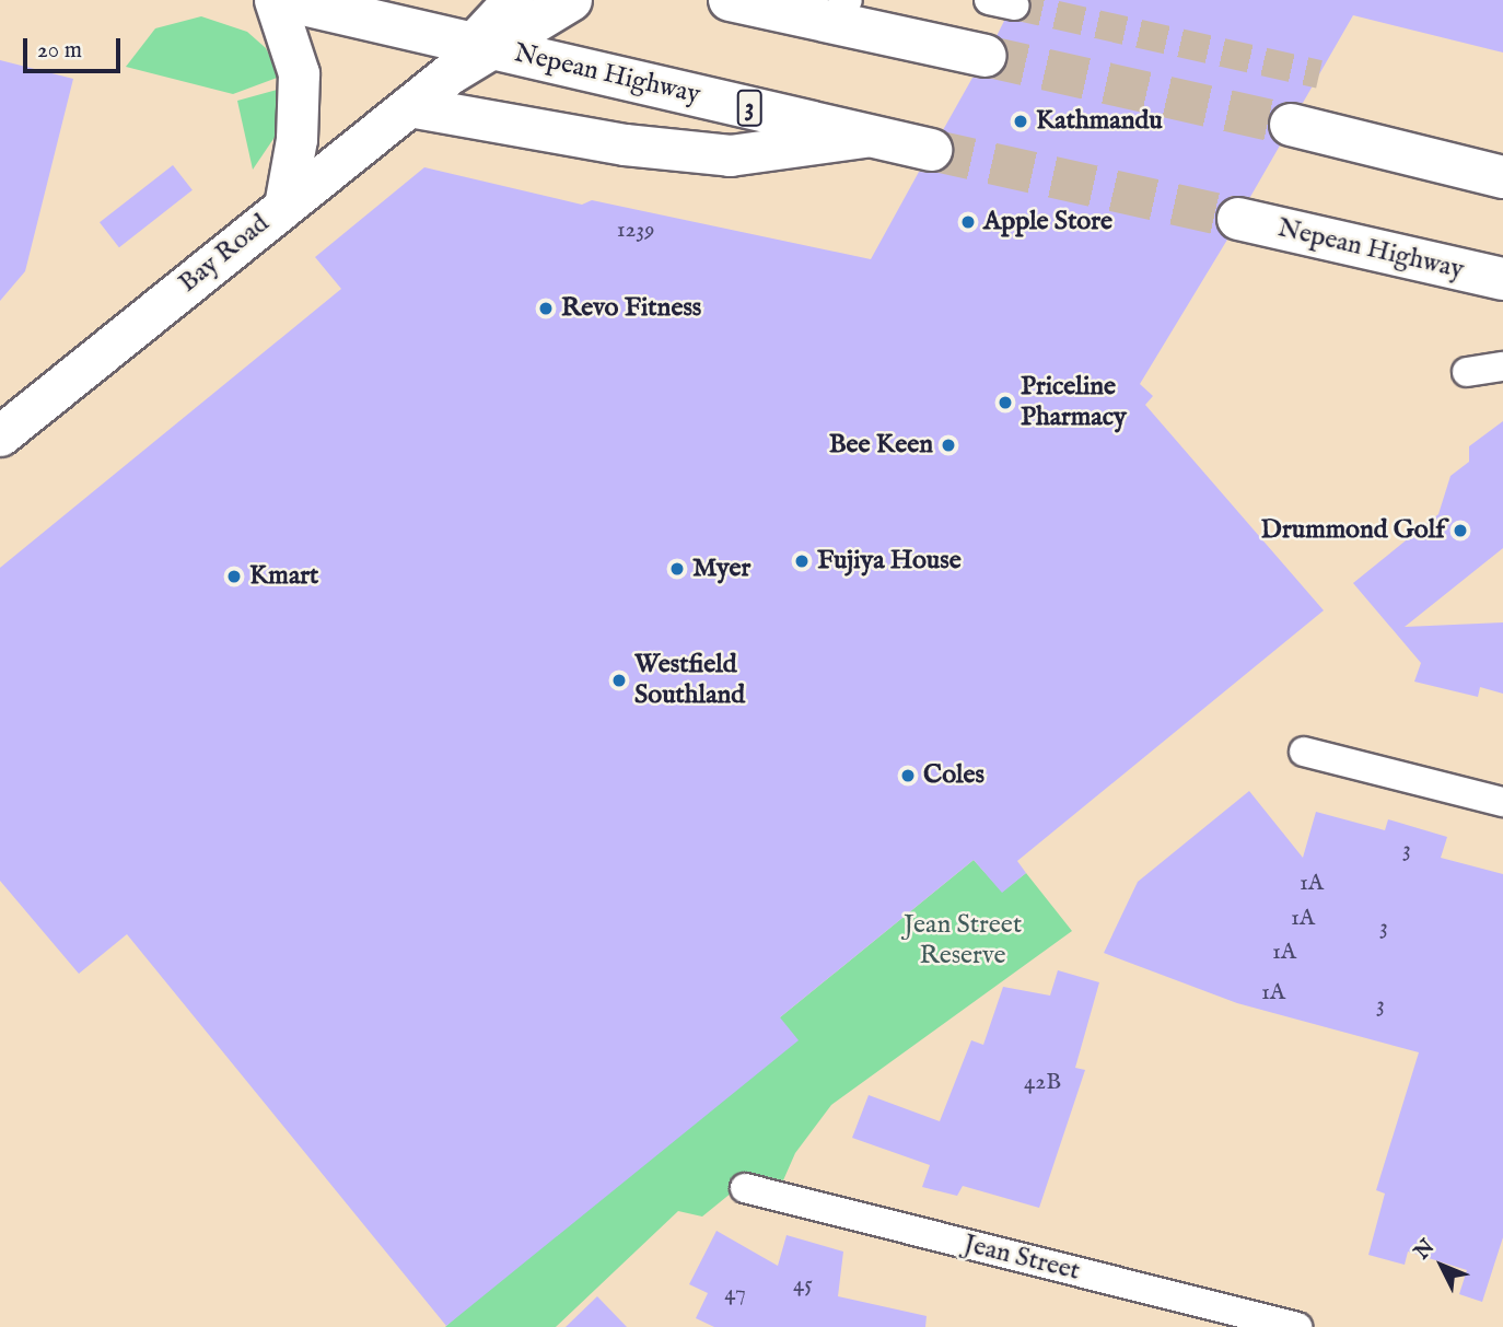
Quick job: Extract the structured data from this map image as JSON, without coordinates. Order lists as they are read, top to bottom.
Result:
{
  "streets": {
    "highway": ["Nepean Highway", "3"],
    "main road": ["Bay Road"],
    "street": ["Jean Street"]
  },
  "crossings": [
    ["Nepean Highway", "Bay Road"]
  ],
  "parks": ["Jean Street Reserve"],
  "places": [
    "Kathmandu",
    "Apple Store",
    "Revo Fitness",
    "Priceline Pharmacy",
    "Bee Keen",
    "Drummond Golf",
    "Fujiya House",
    "Myer",
    "Kmart",
    "Westfield Southland",
    "Coles"
  ],
  "house_numbers": [
    "1239",
    "3",
    "1A",
    "1A",
    "3",
    "1A",
    "1A",
    "3",
    "42B",
    "45",
    "47"
  ],
  "scale_bar": "20 m",
  "north": "top left"
}
